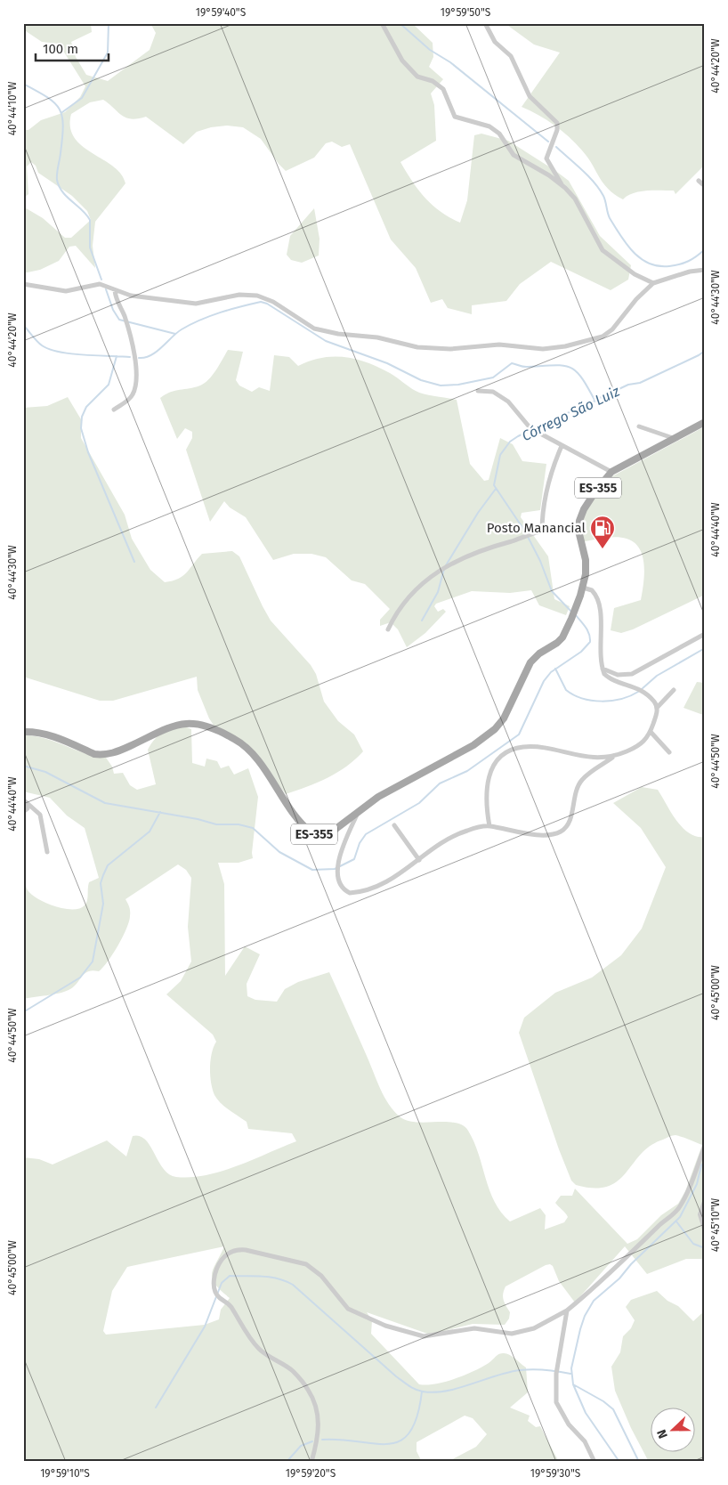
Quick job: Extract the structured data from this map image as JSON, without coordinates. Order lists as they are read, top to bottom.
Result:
{
  "streets": {
    "main road": ["ES-355"]
  },
  "water": ["Córrego São Luiz"],
  "places": {
    "fuel station": ["Posto Manancial"]
  },
  "scale_bar": "100 m",
  "north": "left",
  "coordinates": [
    "19°59'40\"S",
    "19°59'50\"S",
    "40°44'20\"W",
    "40°44'10\"W",
    "40°44'30\"W",
    "40°44'40\"W",
    "40°44'50\"W",
    "40°45'00\"W",
    "40°45'10\"W",
    "19°59'10\"S",
    "19°59'20\"S",
    "19°59'30\"S"
  ]
}
